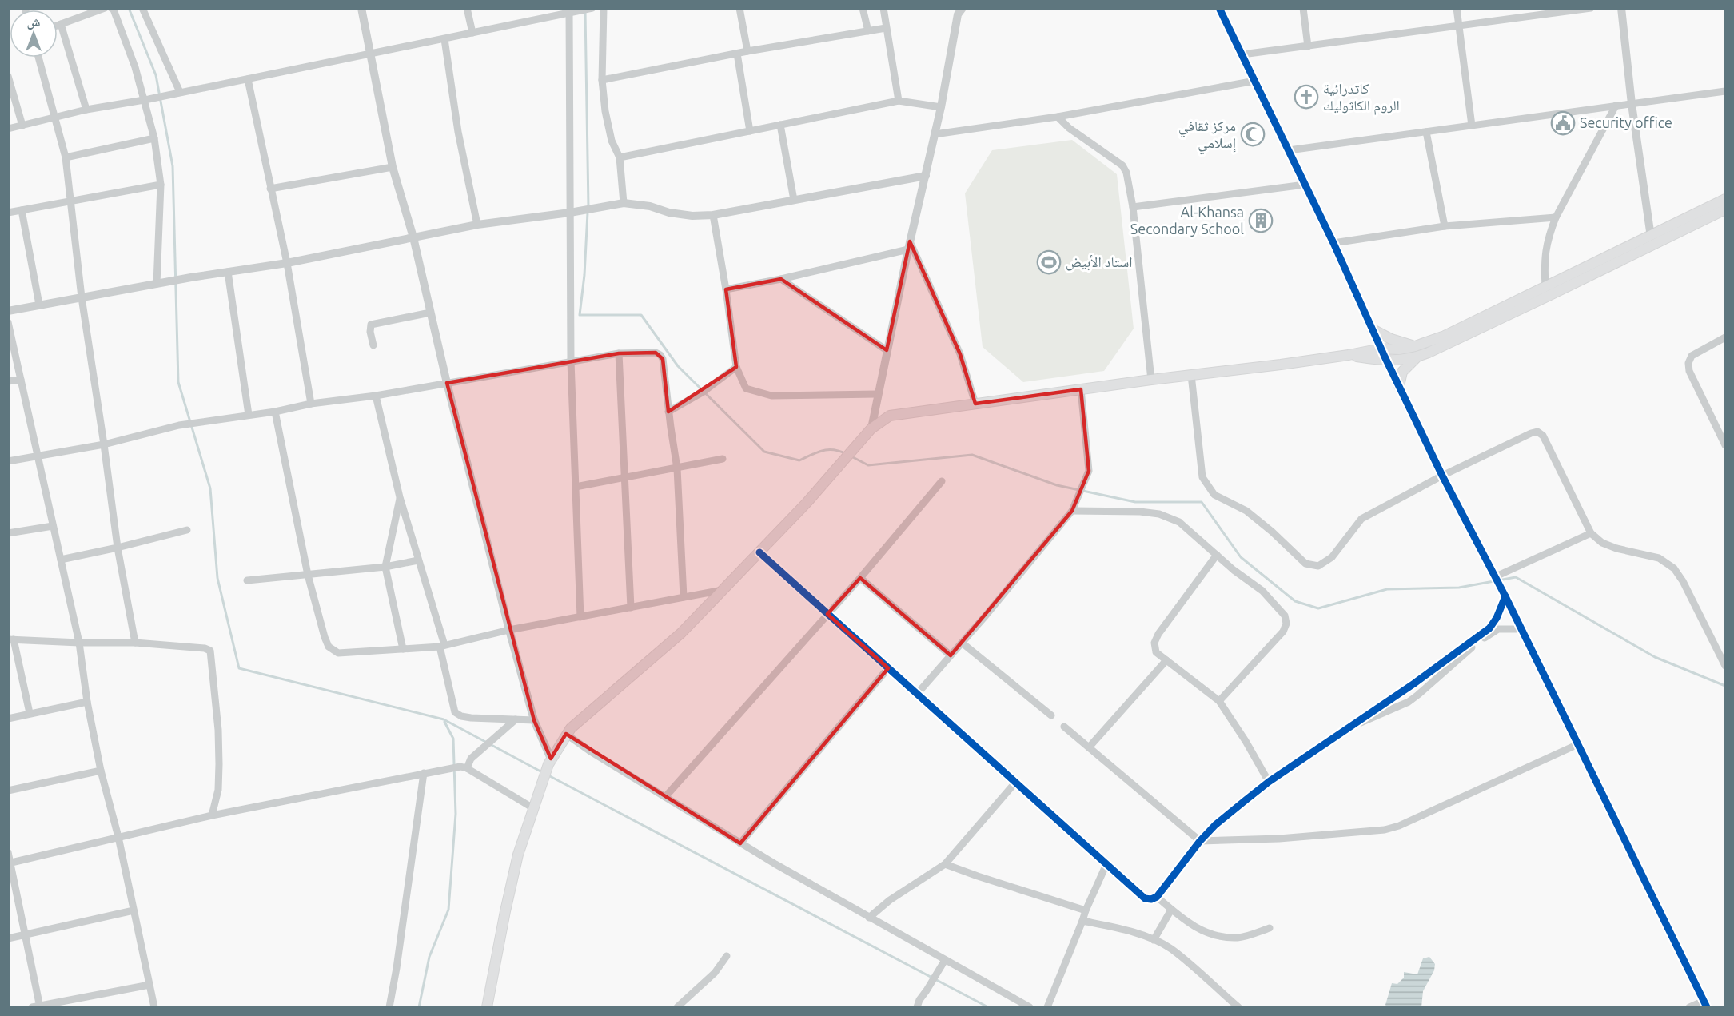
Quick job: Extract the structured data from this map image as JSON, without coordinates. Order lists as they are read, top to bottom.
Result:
{
  "places": {
    "church": ["كاتدرائية الروم الكاثوليك"],
    "public building": ["Security office"],
    "mosque": ["مركز ثقافي إسلامي"],
    "building": ["Al-Khansa Secondary School"],
    "sports": ["استاد الأبيض"]
  },
  "north": "top"
}
